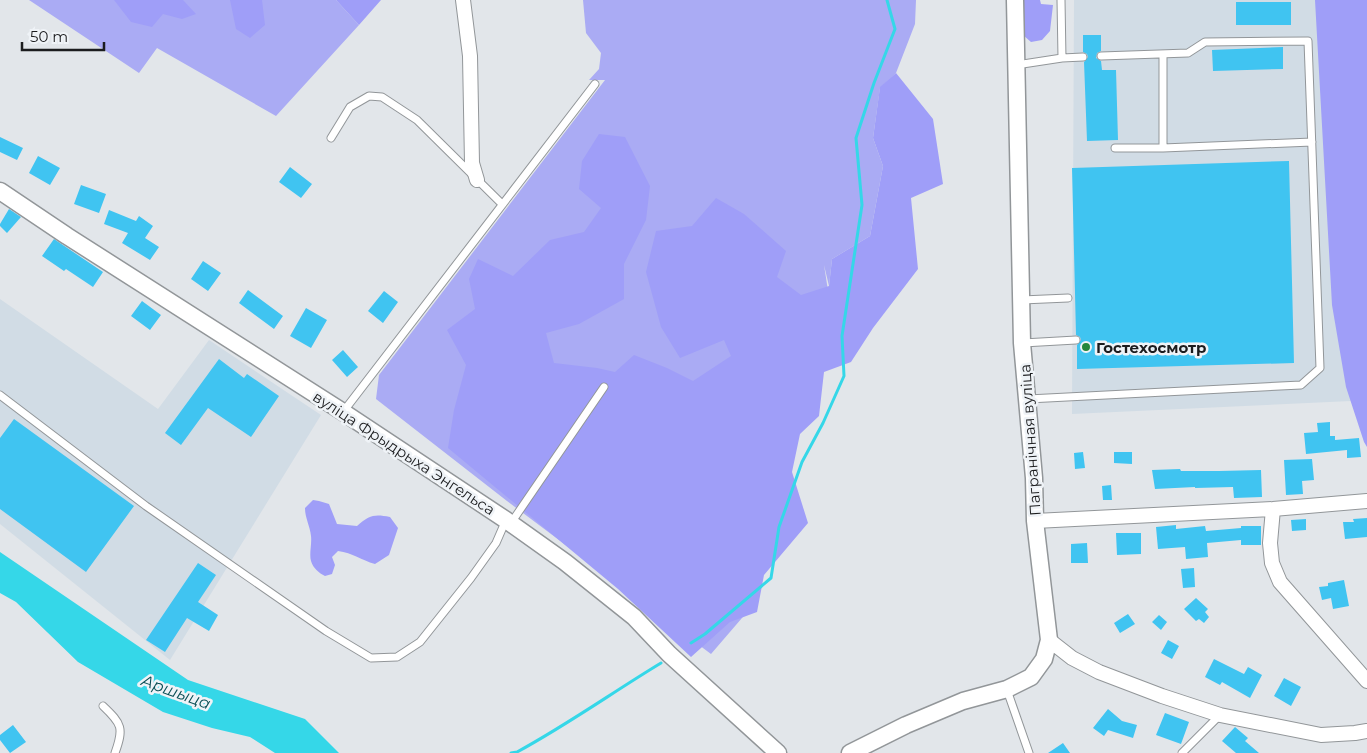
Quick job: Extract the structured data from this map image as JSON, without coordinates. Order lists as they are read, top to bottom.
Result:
{
  "streets": {
    "street": ["Пагранічная вуліца", "вуліца Фрыдрыха Энгельса"]
  },
  "water": ["Аршыца"],
  "places": ["Гостехосмотр"],
  "scale_bar": "50 m"
}
